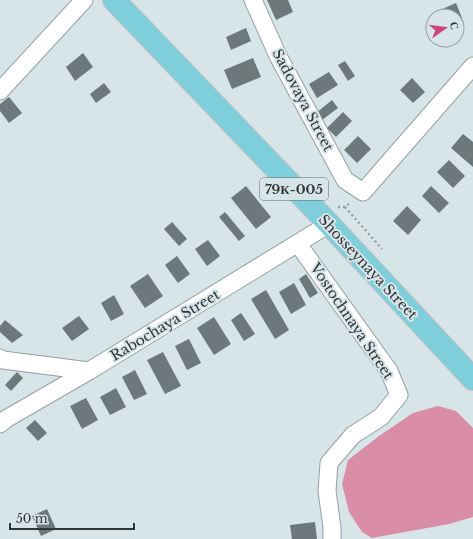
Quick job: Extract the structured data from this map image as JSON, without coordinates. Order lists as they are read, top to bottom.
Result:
{
  "streets": {
    "main road": ["79К-005", "Shosseynaya Street"],
    "street": ["Sadovaya Street", "Vostochnaya Street", "Rabochaya Street"]
  },
  "crossings": [
    ["Shosseynaya Street", "Rabochaya Street"],
    ["Vostochnaya Street", "Rabochaya Street"]
  ],
  "scale_bar": "50 m",
  "north": "right"
}
